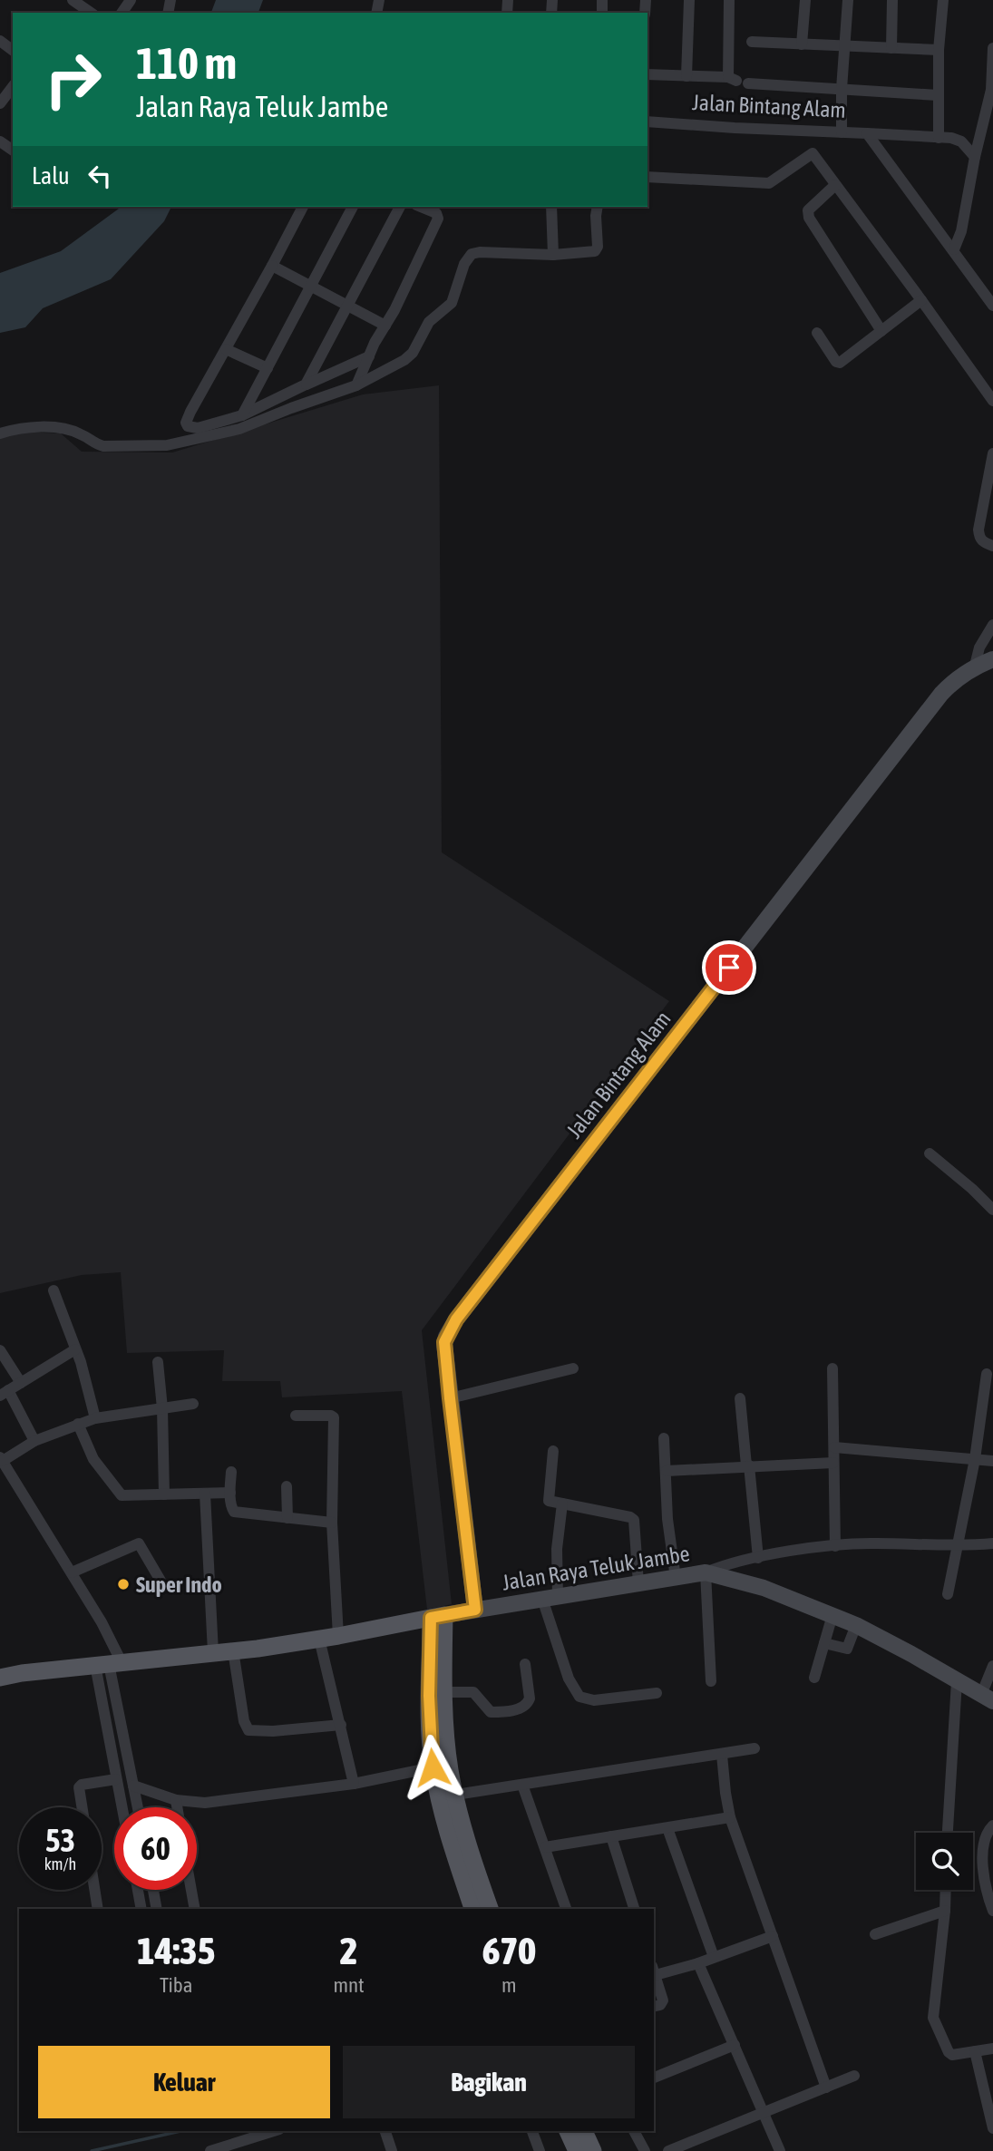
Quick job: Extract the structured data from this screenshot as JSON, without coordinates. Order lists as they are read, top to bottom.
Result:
{
  "streets": {
    "street": ["Jalan Bintang Alam", "Jalan Raya Teluk Jambe"]
  },
  "crossings": [
    ["Jalan Bintang Alam", "Jalan Raya Teluk Jambe"]
  ],
  "places": ["Super Indo"],
  "page": {
    "turn": ["110 m", "Jalan Raya Teluk Jambe"],
    "then": "Lalu",
    "speed": "53 km/h",
    "limit": "60",
    "eta": [
      "14:35",
      "Tiba",
      "2",
      "mnt",
      "670",
      "m"
    ],
    "buttons": ["Keluar", "Bagikan"]
  }
}
